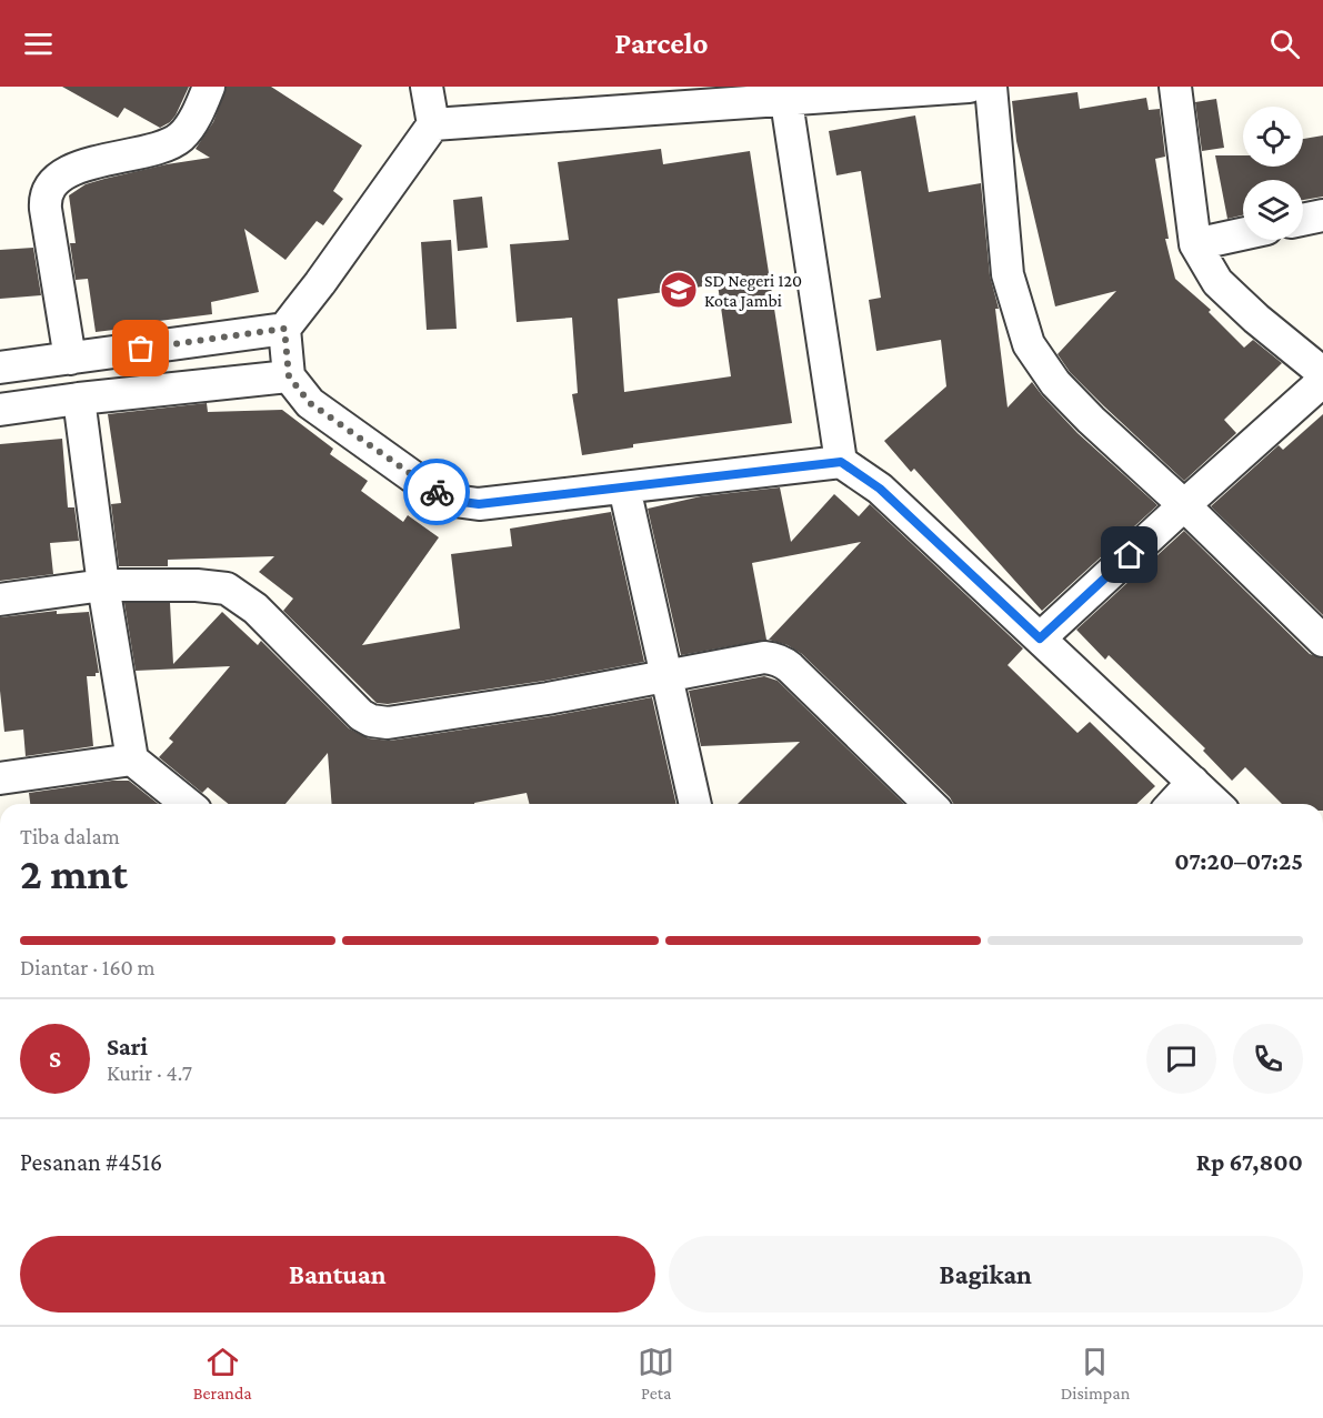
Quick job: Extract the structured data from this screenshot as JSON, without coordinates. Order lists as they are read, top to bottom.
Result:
{
  "places": {
    "school or university": ["SD Negeri 120 Kota Jambi"]
  },
  "page": {
    "header": "Parcelo",
    "heading": ["2 mnt", "Tiba dalam", "07:20–07:25"],
    "panel": [
      "Sari",
      "Kurir · 4.7",
      "Pesanan #4516",
      "Rp 67,800"
    ],
    "bar": "Diantar · 160 m",
    "round": "S",
    "buttons": ["Bantuan", "Bagikan"],
    "tabs": ["Beranda", "Peta", "Disimpan"]
  }
}
